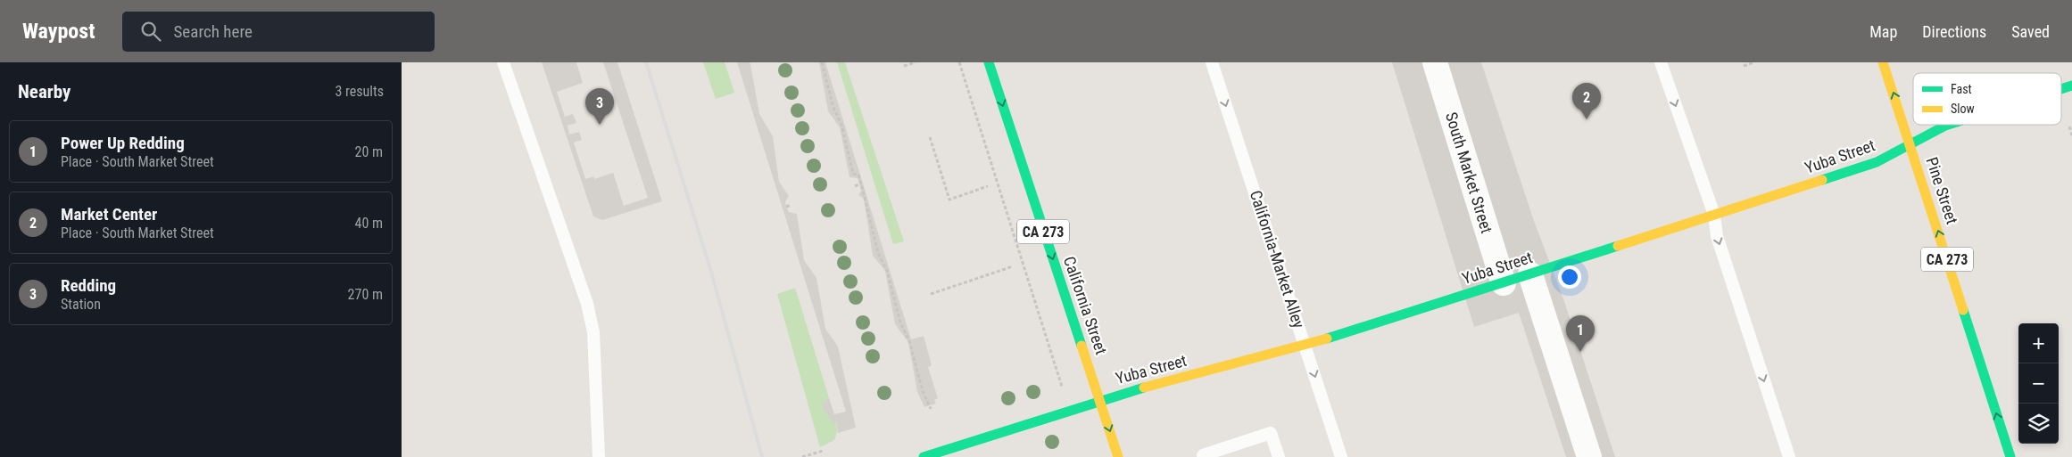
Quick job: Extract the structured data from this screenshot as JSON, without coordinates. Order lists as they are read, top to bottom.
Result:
{
  "streets": {
    "street": [
      "Yuba Street",
      "South Market Street",
      "Pine Street",
      "CA 273",
      "California Street"
    ],
    "lane": ["California-Market Alley"]
  },
  "crossings": [
    ["Yuba Street", "South Market Street"],
    ["Yuba Street", "Pine Street"],
    ["Yuba Street", "California-Market Alley"],
    ["Yuba Street", "California Street"]
  ],
  "one_way": ["Pine Street", "California-Market Alley", "California Street"],
  "legend": ["Fast", "Slow"],
  "page": {
    "header": "Waypost",
    "search": "Search here",
    "nav": ["Map", "Directions", "Saved"],
    "heading": ["Nearby", "3 results"],
    "pins": ["2", "3", "1"],
    "list": [
      {
        "mark": "1",
        "name": "Power Up Redding",
        "note": "Place · South Market Street",
        "value": "20 m"
      },
      {
        "mark": "2",
        "name": "Market Center",
        "note": "Place · South Market Street",
        "value": "40 m"
      },
      {
        "mark": "3",
        "name": "Redding",
        "note": "Station",
        "value": "270 m"
      }
    ],
    "map_buttons": ["+", "−"]
  }
}
